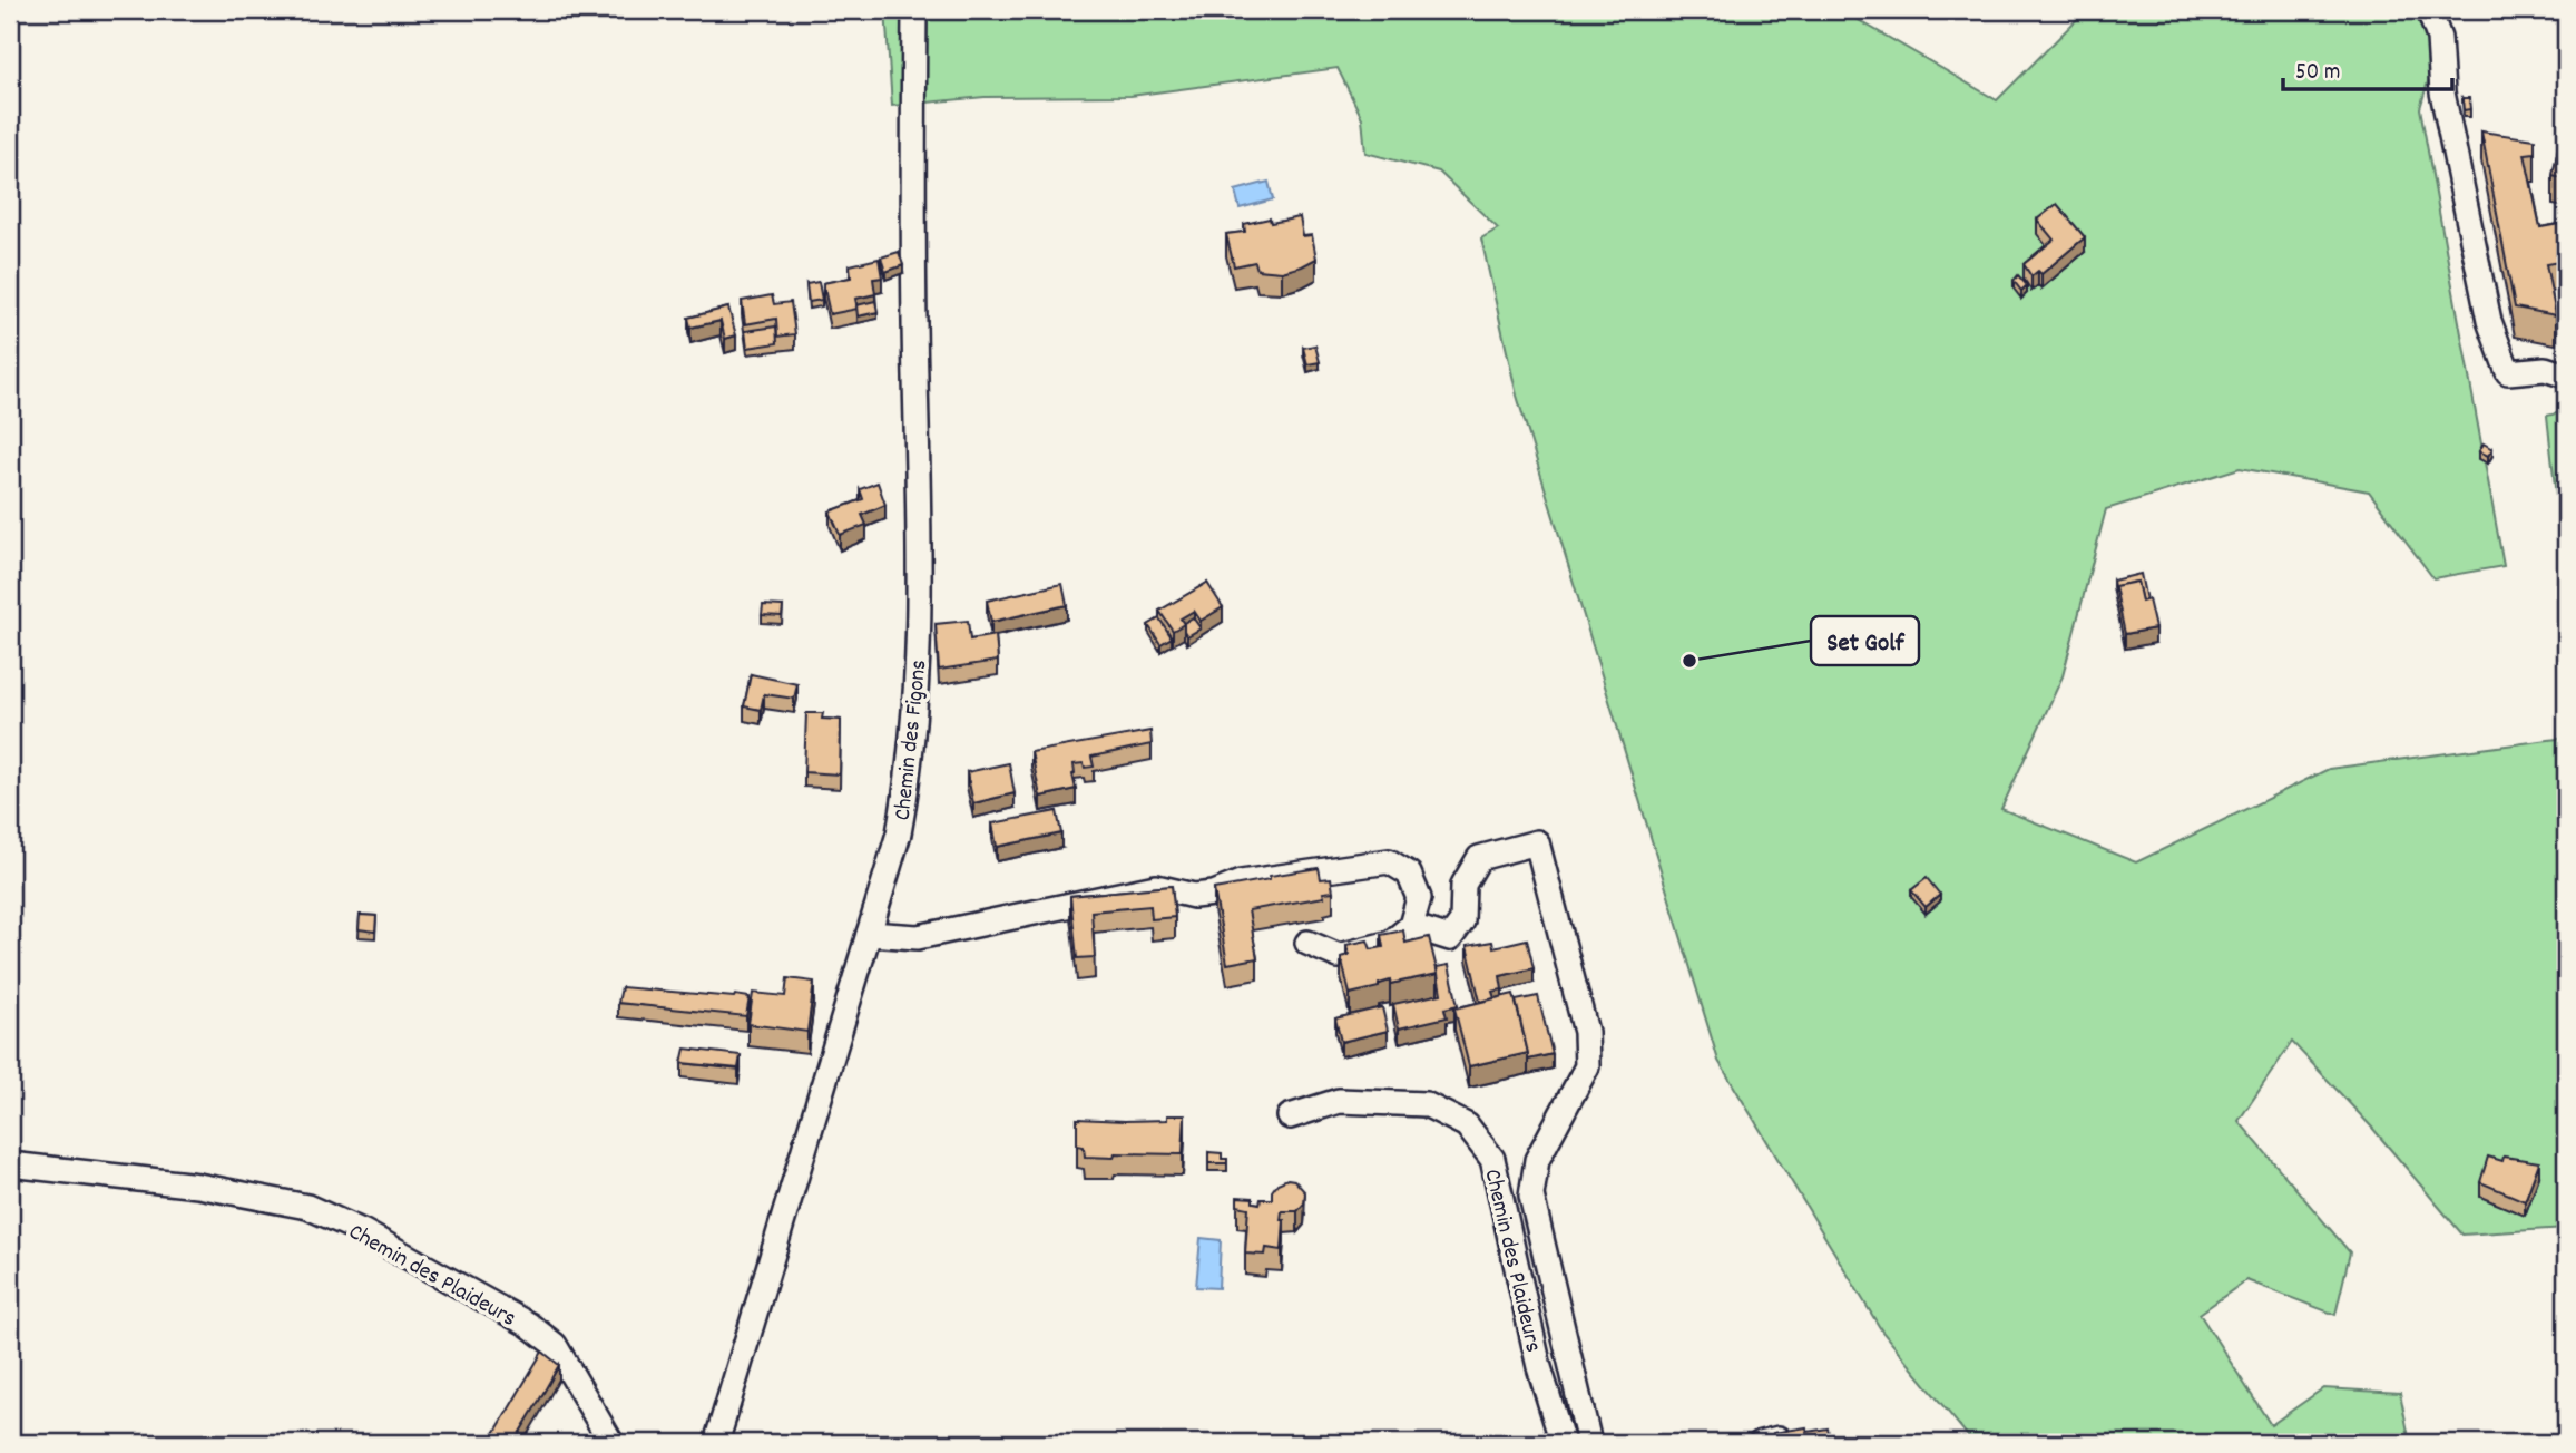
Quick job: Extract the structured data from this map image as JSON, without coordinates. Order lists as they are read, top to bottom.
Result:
{
  "streets": {
    "street": ["Chemin des Figons", "Chemin des Plaideurs"]
  },
  "places": ["Set Golf"],
  "scale_bar": "50 m"
}
